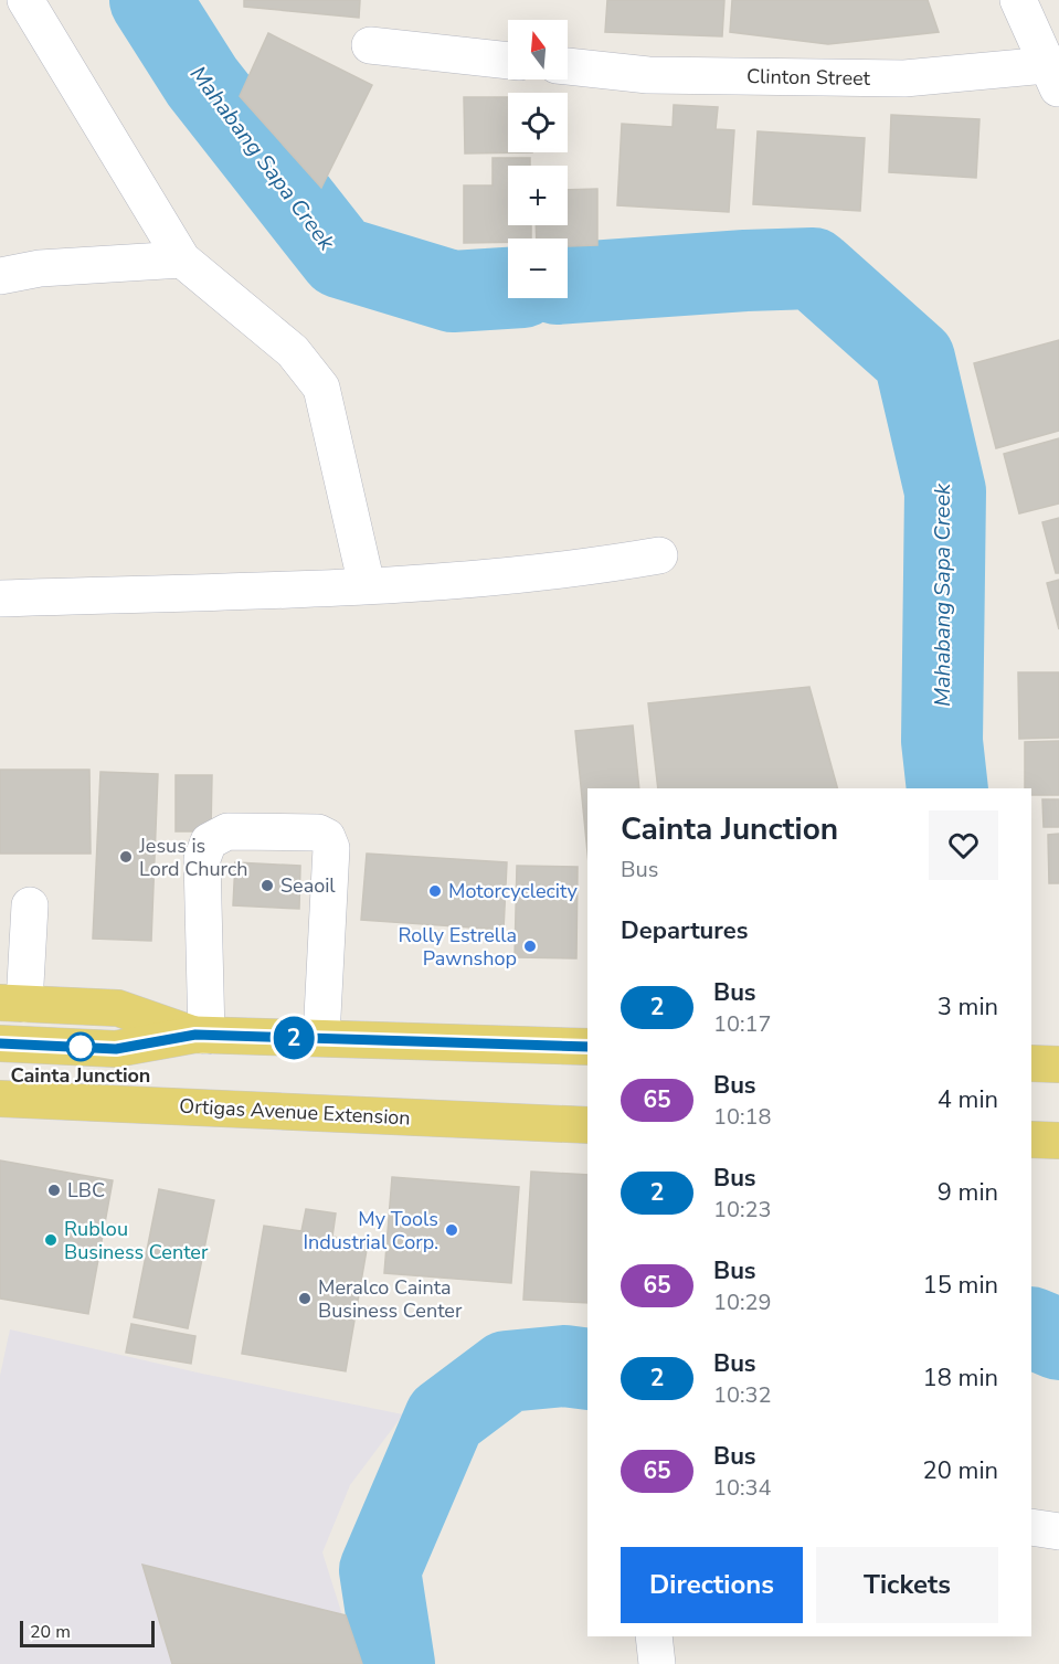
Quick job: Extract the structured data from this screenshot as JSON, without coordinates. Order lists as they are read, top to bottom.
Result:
{
  "streets": {
    "main road": ["Ortigas Avenue Extension"],
    "street": ["Clinton Street"]
  },
  "water": ["Mahabang Sapa Creek"],
  "places": [
    "Jesus is Lord Church",
    "Seaoil",
    "Motorcyclecity",
    "Rolly Estrella Pawnshop",
    "Cainta Junction",
    "LBC",
    "My Tools Industrial Corp.",
    "Rublou Business Center",
    "Meralco Cainta Business Center"
  ],
  "lines": ["bus line 2"],
  "scale_bar": "20 m",
  "north": "top",
  "page": {
    "on_map": "2",
    "map_buttons": ["+", "−"],
    "heading": [
      ["Cainta Junction", "Bus"],
      "Departures"
    ],
    "list": [
      {
        "mark": "2",
        "name": "Bus",
        "note": "10:17",
        "value": "3 min"
      },
      {
        "mark": "65",
        "name": "Bus",
        "note": "10:18",
        "value": "4 min"
      },
      {
        "mark": "2",
        "name": "Bus",
        "note": "10:23",
        "value": "9 min"
      },
      {
        "mark": "65",
        "name": "Bus",
        "note": "10:29",
        "value": "15 min"
      },
      {
        "mark": "2",
        "name": "Bus",
        "note": "10:32",
        "value": "18 min"
      },
      {
        "mark": "65",
        "name": "Bus",
        "note": "10:34",
        "value": "20 min"
      }
    ],
    "buttons": ["Directions", "Tickets"],
    "scale": "20 m"
  }
}
